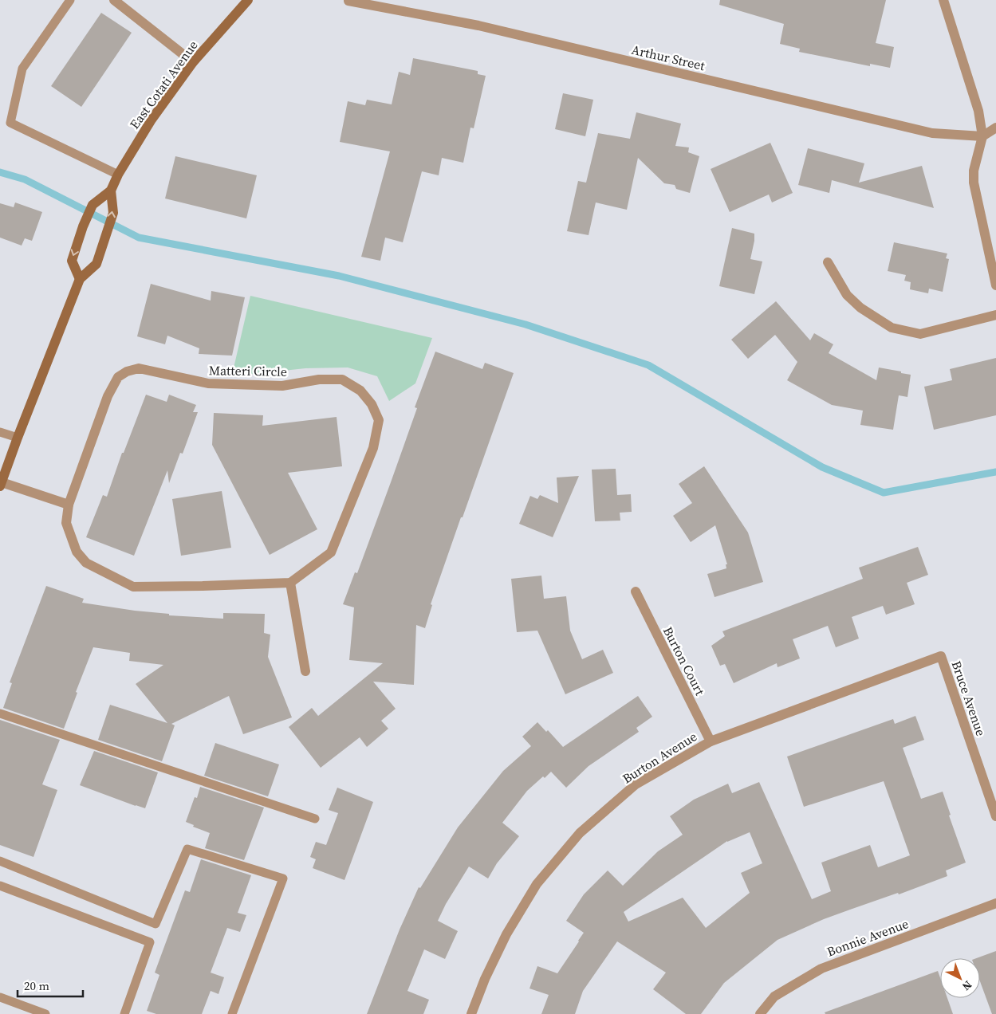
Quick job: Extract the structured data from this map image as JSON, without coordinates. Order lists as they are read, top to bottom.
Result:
{
  "streets": {
    "main road": ["East Cotati Avenue"],
    "street": [
      "Arthur Street",
      "Matteri Circle",
      "Burton Court",
      "Bruce Avenue",
      "Burton Avenue",
      "Bonnie Avenue"
    ]
  },
  "crossings": [
    ["Burton Court", "Burton Avenue"],
    ["Bruce Avenue", "Burton Avenue"]
  ],
  "scale_bar": "20 m",
  "north": "bottom right"
}
